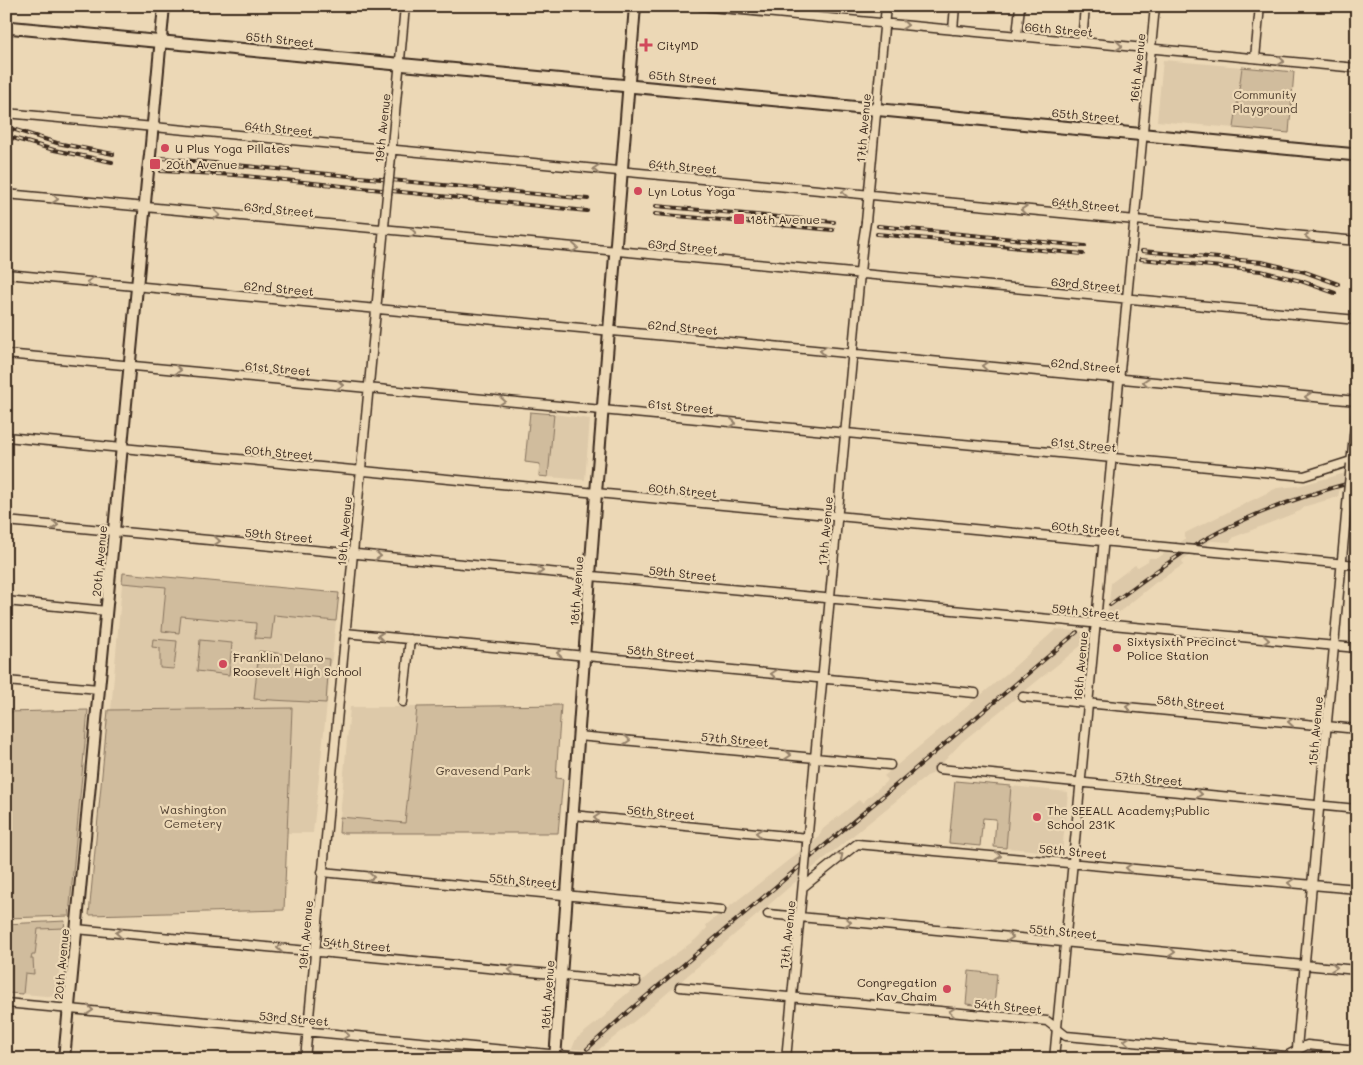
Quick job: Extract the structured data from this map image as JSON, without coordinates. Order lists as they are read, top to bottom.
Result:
{
  "streets": {
    "main road": ["65th Street"],
    "street": [
      "66th Street",
      "16th Avenue",
      "64th Street",
      "19th Avenue",
      "17th Avenue",
      "63rd Street",
      "62nd Street",
      "61st Street",
      "60th Street",
      "59th Street",
      "20th Avenue",
      "18th Avenue",
      "58th Street",
      "15th Avenue",
      "57th Street",
      "56th Street",
      "55th Street",
      "54th Street",
      "53rd Street"
    ]
  },
  "crossings": [
    ["66th Street", "16th Avenue"],
    ["66th Street", "17th Avenue"],
    ["65th Street", "16th Avenue"],
    ["65th Street", "19th Avenue"],
    ["65th Street", "17th Avenue"],
    ["65th Street", "20th Avenue"],
    ["65th Street", "18th Avenue"],
    ["16th Avenue", "64th Street"],
    ["16th Avenue", "63rd Street"],
    ["16th Avenue", "62nd Street"],
    ["16th Avenue", "61st Street"],
    ["16th Avenue", "60th Street"],
    ["16th Avenue", "59th Street"],
    ["16th Avenue", "58th Street"],
    ["16th Avenue", "57th Street"],
    ["16th Avenue", "56th Street"],
    ["16th Avenue", "55th Street"],
    ["16th Avenue", "54th Street"],
    ["64th Street", "19th Avenue"],
    ["64th Street", "17th Avenue"],
    ["64th Street", "20th Avenue"],
    ["64th Street", "18th Avenue"],
    ["19th Avenue", "63rd Street"],
    ["19th Avenue", "62nd Street"],
    ["19th Avenue", "61st Street"],
    ["19th Avenue", "60th Street"],
    ["19th Avenue", "59th Street"],
    ["19th Avenue", "58th Street"],
    ["19th Avenue", "55th Street"],
    ["19th Avenue", "54th Street"],
    ["19th Avenue", "53rd Street"],
    ["17th Avenue", "63rd Street"],
    ["17th Avenue", "62nd Street"],
    ["17th Avenue", "61st Street"],
    ["17th Avenue", "60th Street"],
    ["17th Avenue", "59th Street"],
    ["17th Avenue", "58th Street"],
    ["17th Avenue", "57th Street"],
    ["17th Avenue", "56th Street"],
    ["17th Avenue", "55th Street"],
    ["17th Avenue", "54th Street"],
    ["63rd Street", "20th Avenue"],
    ["63rd Street", "18th Avenue"],
    ["62nd Street", "20th Avenue"],
    ["62nd Street", "18th Avenue"],
    ["61st Street", "20th Avenue"],
    ["61st Street", "18th Avenue"],
    ["61st Street", "15th Avenue"],
    ["60th Street", "20th Avenue"],
    ["60th Street", "18th Avenue"],
    ["60th Street", "15th Avenue"],
    ["59th Street", "20th Avenue"],
    ["59th Street", "18th Avenue"],
    ["59th Street", "15th Avenue"],
    ["20th Avenue", "54th Street"],
    ["20th Avenue", "53rd Street"],
    ["18th Avenue", "58th Street"],
    ["18th Avenue", "57th Street"],
    ["18th Avenue", "56th Street"],
    ["18th Avenue", "55th Street"],
    ["18th Avenue", "54th Street"],
    ["18th Avenue", "53rd Street"],
    ["58th Street", "15th Avenue"],
    ["15th Avenue", "57th Street"],
    ["15th Avenue", "56th Street"],
    ["15th Avenue", "55th Street"],
    ["15th Avenue", "54th Street"]
  ],
  "one_way": [
    "66th Street",
    "64th Street",
    "63rd Street",
    "62nd Street",
    "61st Street",
    "59th Street",
    "58th Street",
    "57th Street",
    "55th Street",
    "54th Street",
    "53rd Street"
  ],
  "parks": ["Community Playground", "Gravesend Park", "Washington Cemetery"],
  "places": {
    "health": ["CityMD"],
    "other": [
      "U Plus Yoga Pillates",
      "Lyn Lotus Yoga",
      "Sixtysixth Precinct Police Station",
      "Franklin Delano Roosevelt High School",
      "The SEEALL Academy;Public School 231K",
      "Congregation Kav Chaim"
    ],
    "transit": ["20th Avenue", "18th Avenue"]
  }
}
